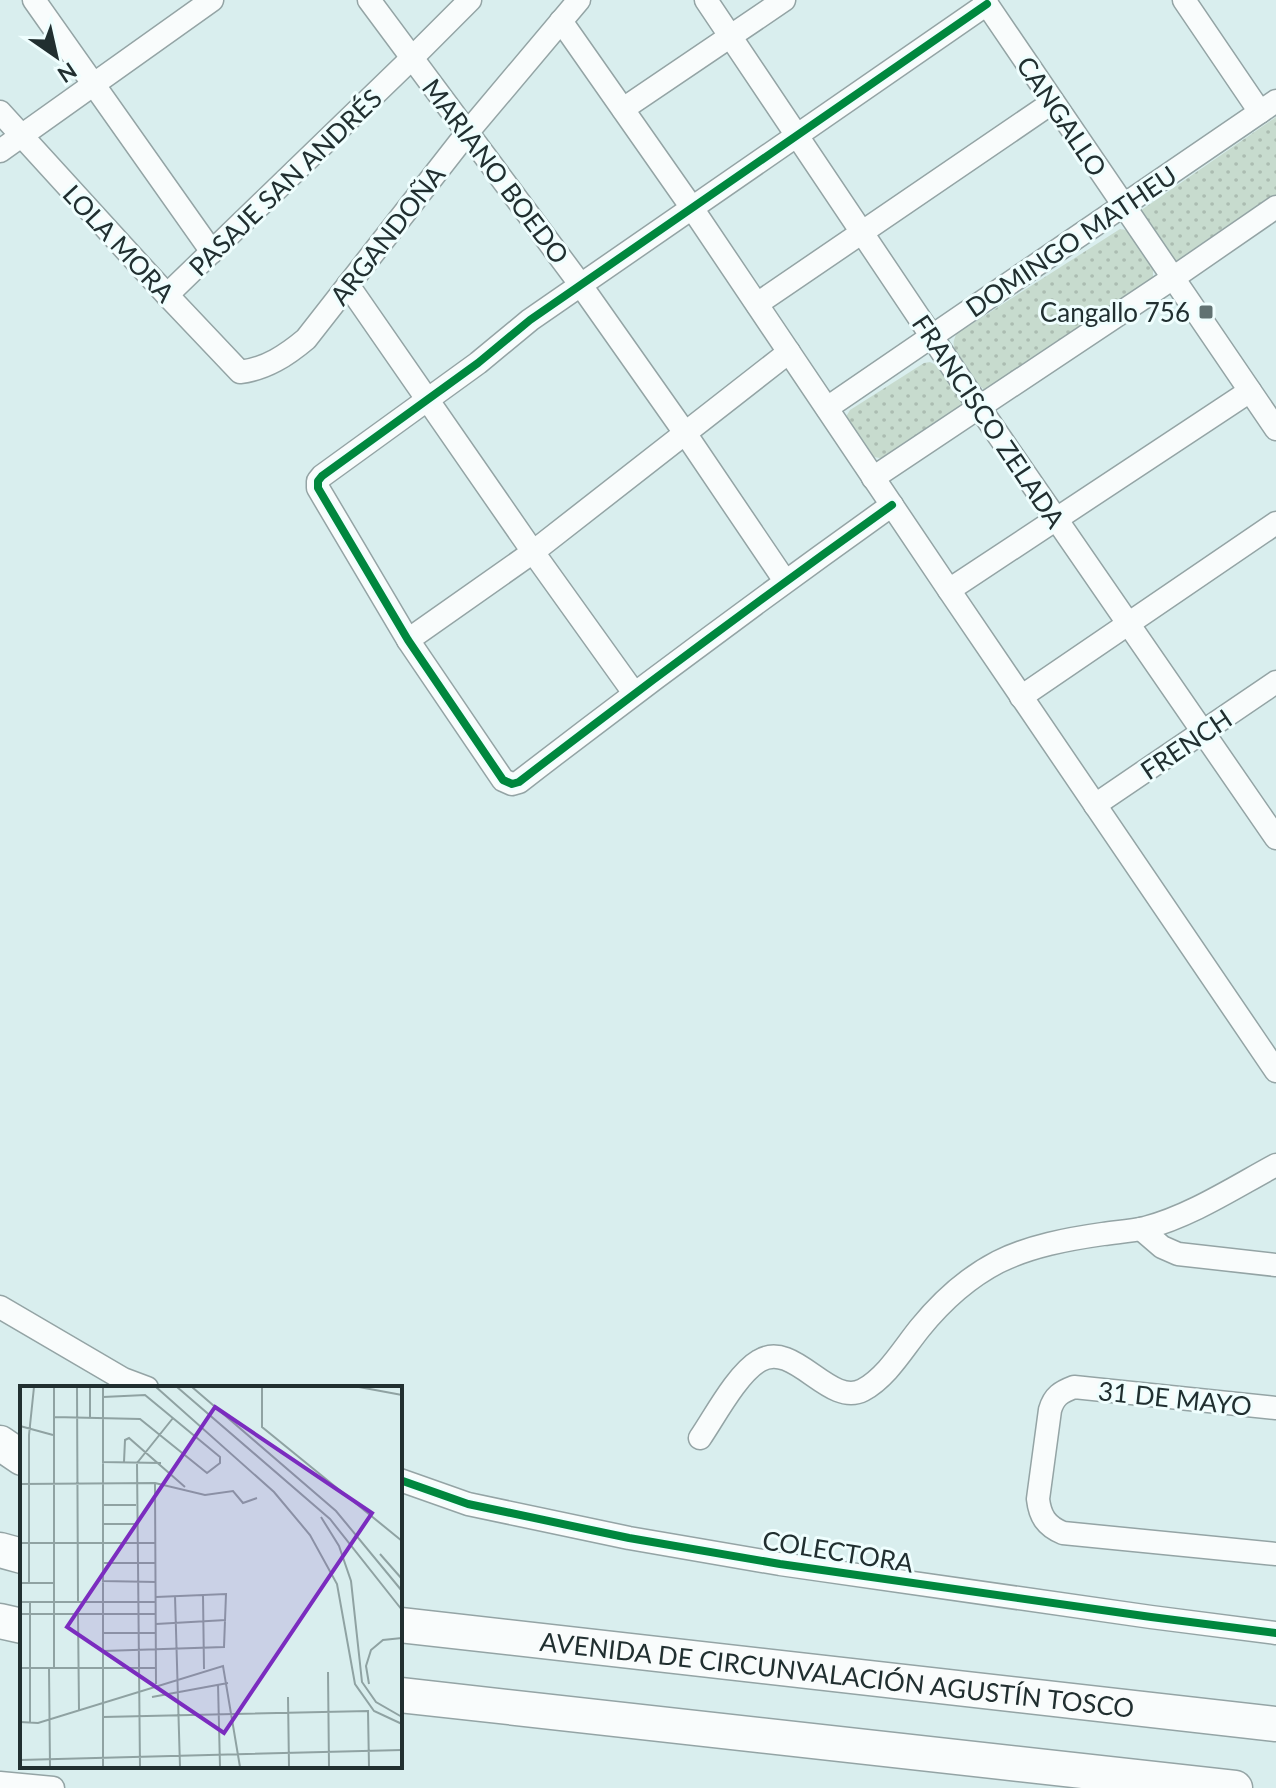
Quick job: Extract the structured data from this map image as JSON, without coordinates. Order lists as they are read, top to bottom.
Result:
{
  "streets": {
    "highway": ["AVENIDA DE CIRCUNVALACIÓN AGUSTÍN TOSCO"],
    "street": [
      "CANGALLO",
      "MARIANO BOEDO",
      "PASAJE SAN ANDRÉS",
      "ARGANDOÑA",
      "DOMINGO MATHEU",
      "LOLA MORA",
      "FRANCISCO ZELADA",
      "FRENCH",
      "31 DE MAYO",
      "COLECTORA"
    ]
  },
  "crossings": [
    ["CANGALLO", "DOMINGO MATHEU"],
    ["MARIANO BOEDO", "PASAJE SAN ANDRÉS"],
    ["MARIANO BOEDO", "ARGANDOÑA"],
    ["PASAJE SAN ANDRÉS", "LOLA MORA"],
    ["ARGANDOÑA", "LOLA MORA"],
    ["DOMINGO MATHEU", "FRANCISCO ZELADA"],
    ["FRANCISCO ZELADA", "FRENCH"]
  ],
  "places": {
    "transit": ["Cangallo 756"]
  },
  "north": "bottom right"
}
